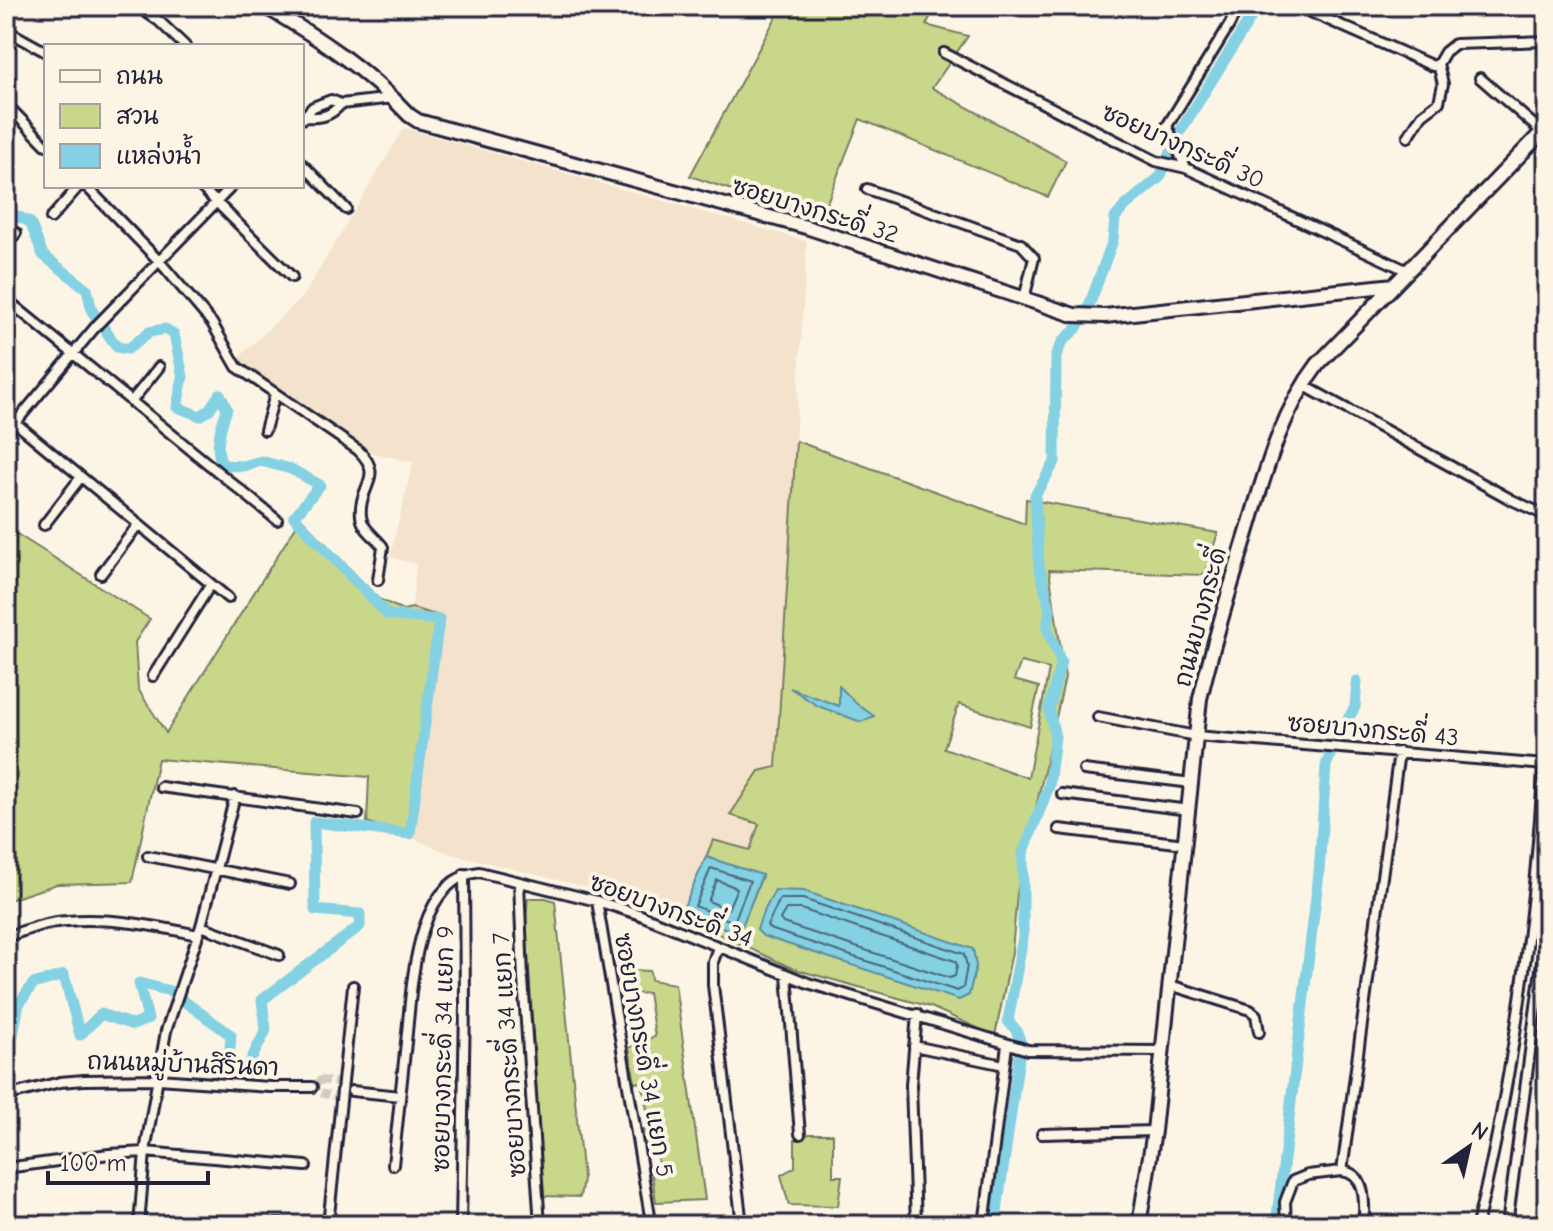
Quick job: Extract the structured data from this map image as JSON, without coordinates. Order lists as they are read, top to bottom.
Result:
{
  "streets": {
    "street": [
      "ซอยบางกระดี่ 30",
      "ซอยบางกระดี่ 32",
      "ถนนบางกระดี่",
      "ซอยบางกระดี่ 43",
      "ซอยบางกระดี่ 34",
      "ซอยบางกระดี่ 34 แยก 9",
      "ซอยบางกระดี่ 34 แยก 7",
      "ซอยบางกระดี่ 34 แยก 5",
      "ถนนหมู่บ้านสิรินดา"
    ]
  },
  "crossings": [
    ["ซอยบางกระดี่ 30", "ถนนบางกระดี่"],
    ["ซอยบางกระดี่ 32", "ถนนบางกระดี่"],
    ["ถนนบางกระดี่", "ซอยบางกระดี่ 43"],
    ["ถนนบางกระดี่", "ซอยบางกระดี่ 34"],
    ["ซอยบางกระดี่ 34", "ซอยบางกระดี่ 34 แยก 9"],
    ["ซอยบางกระดี่ 34", "ซอยบางกระดี่ 34 แยก 7"],
    ["ซอยบางกระดี่ 34", "ซอยบางกระดี่ 34 แยก 5"]
  ],
  "legend": ["ถนน", "สวน", "แหล่งน้ำ"],
  "scale_bar": "100 m",
  "north": "top right"
}
